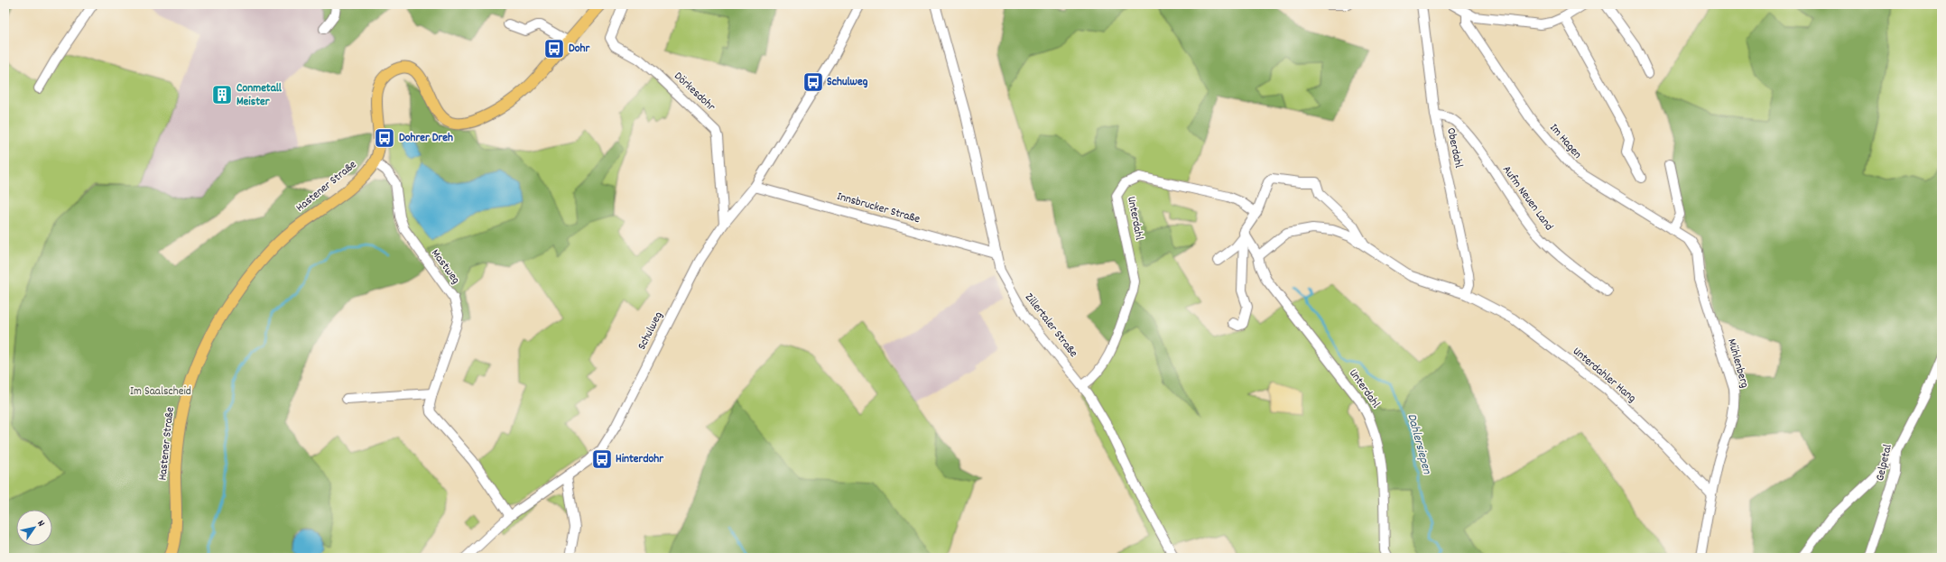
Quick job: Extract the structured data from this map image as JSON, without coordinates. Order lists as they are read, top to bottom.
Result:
{
  "streets": {
    "main road": ["Hastener Straße"],
    "street": [
      "Dörkesdohr",
      "Im Hagen",
      "Oberdahl",
      "Aufm Neuen Land",
      "Innsbrucker Straße",
      "Unterdahl",
      "Mastweg",
      "Zillertaler Straße",
      "Schulweg",
      "Mühlenberg",
      "Unterdahler Hang",
      "Gelpetal"
    ]
  },
  "crossings": [
    ["Dörkesdohr", "Schulweg"],
    ["Im Hagen", "Mühlenberg"],
    ["Oberdahl", "Aufm Neuen Land"],
    ["Oberdahl", "Unterdahler Hang"],
    ["Hastener Straße", "Mastweg"],
    ["Innsbrucker Straße", "Zillertaler Straße"],
    ["Innsbrucker Straße", "Schulweg"],
    ["Unterdahl", "Zillertaler Straße"],
    ["Mühlenberg", "Unterdahler Hang"]
  ],
  "water": ["Dahlersiepen"],
  "parks": ["Im Saalscheid"],
  "places": {
    "bus stop": [
      "Dohr",
      "Schulweg",
      "Dohrer Dreh",
      "Hinterdohr"
    ],
    "building": ["Conmetall Meister"]
  },
  "north": "top right"
}
